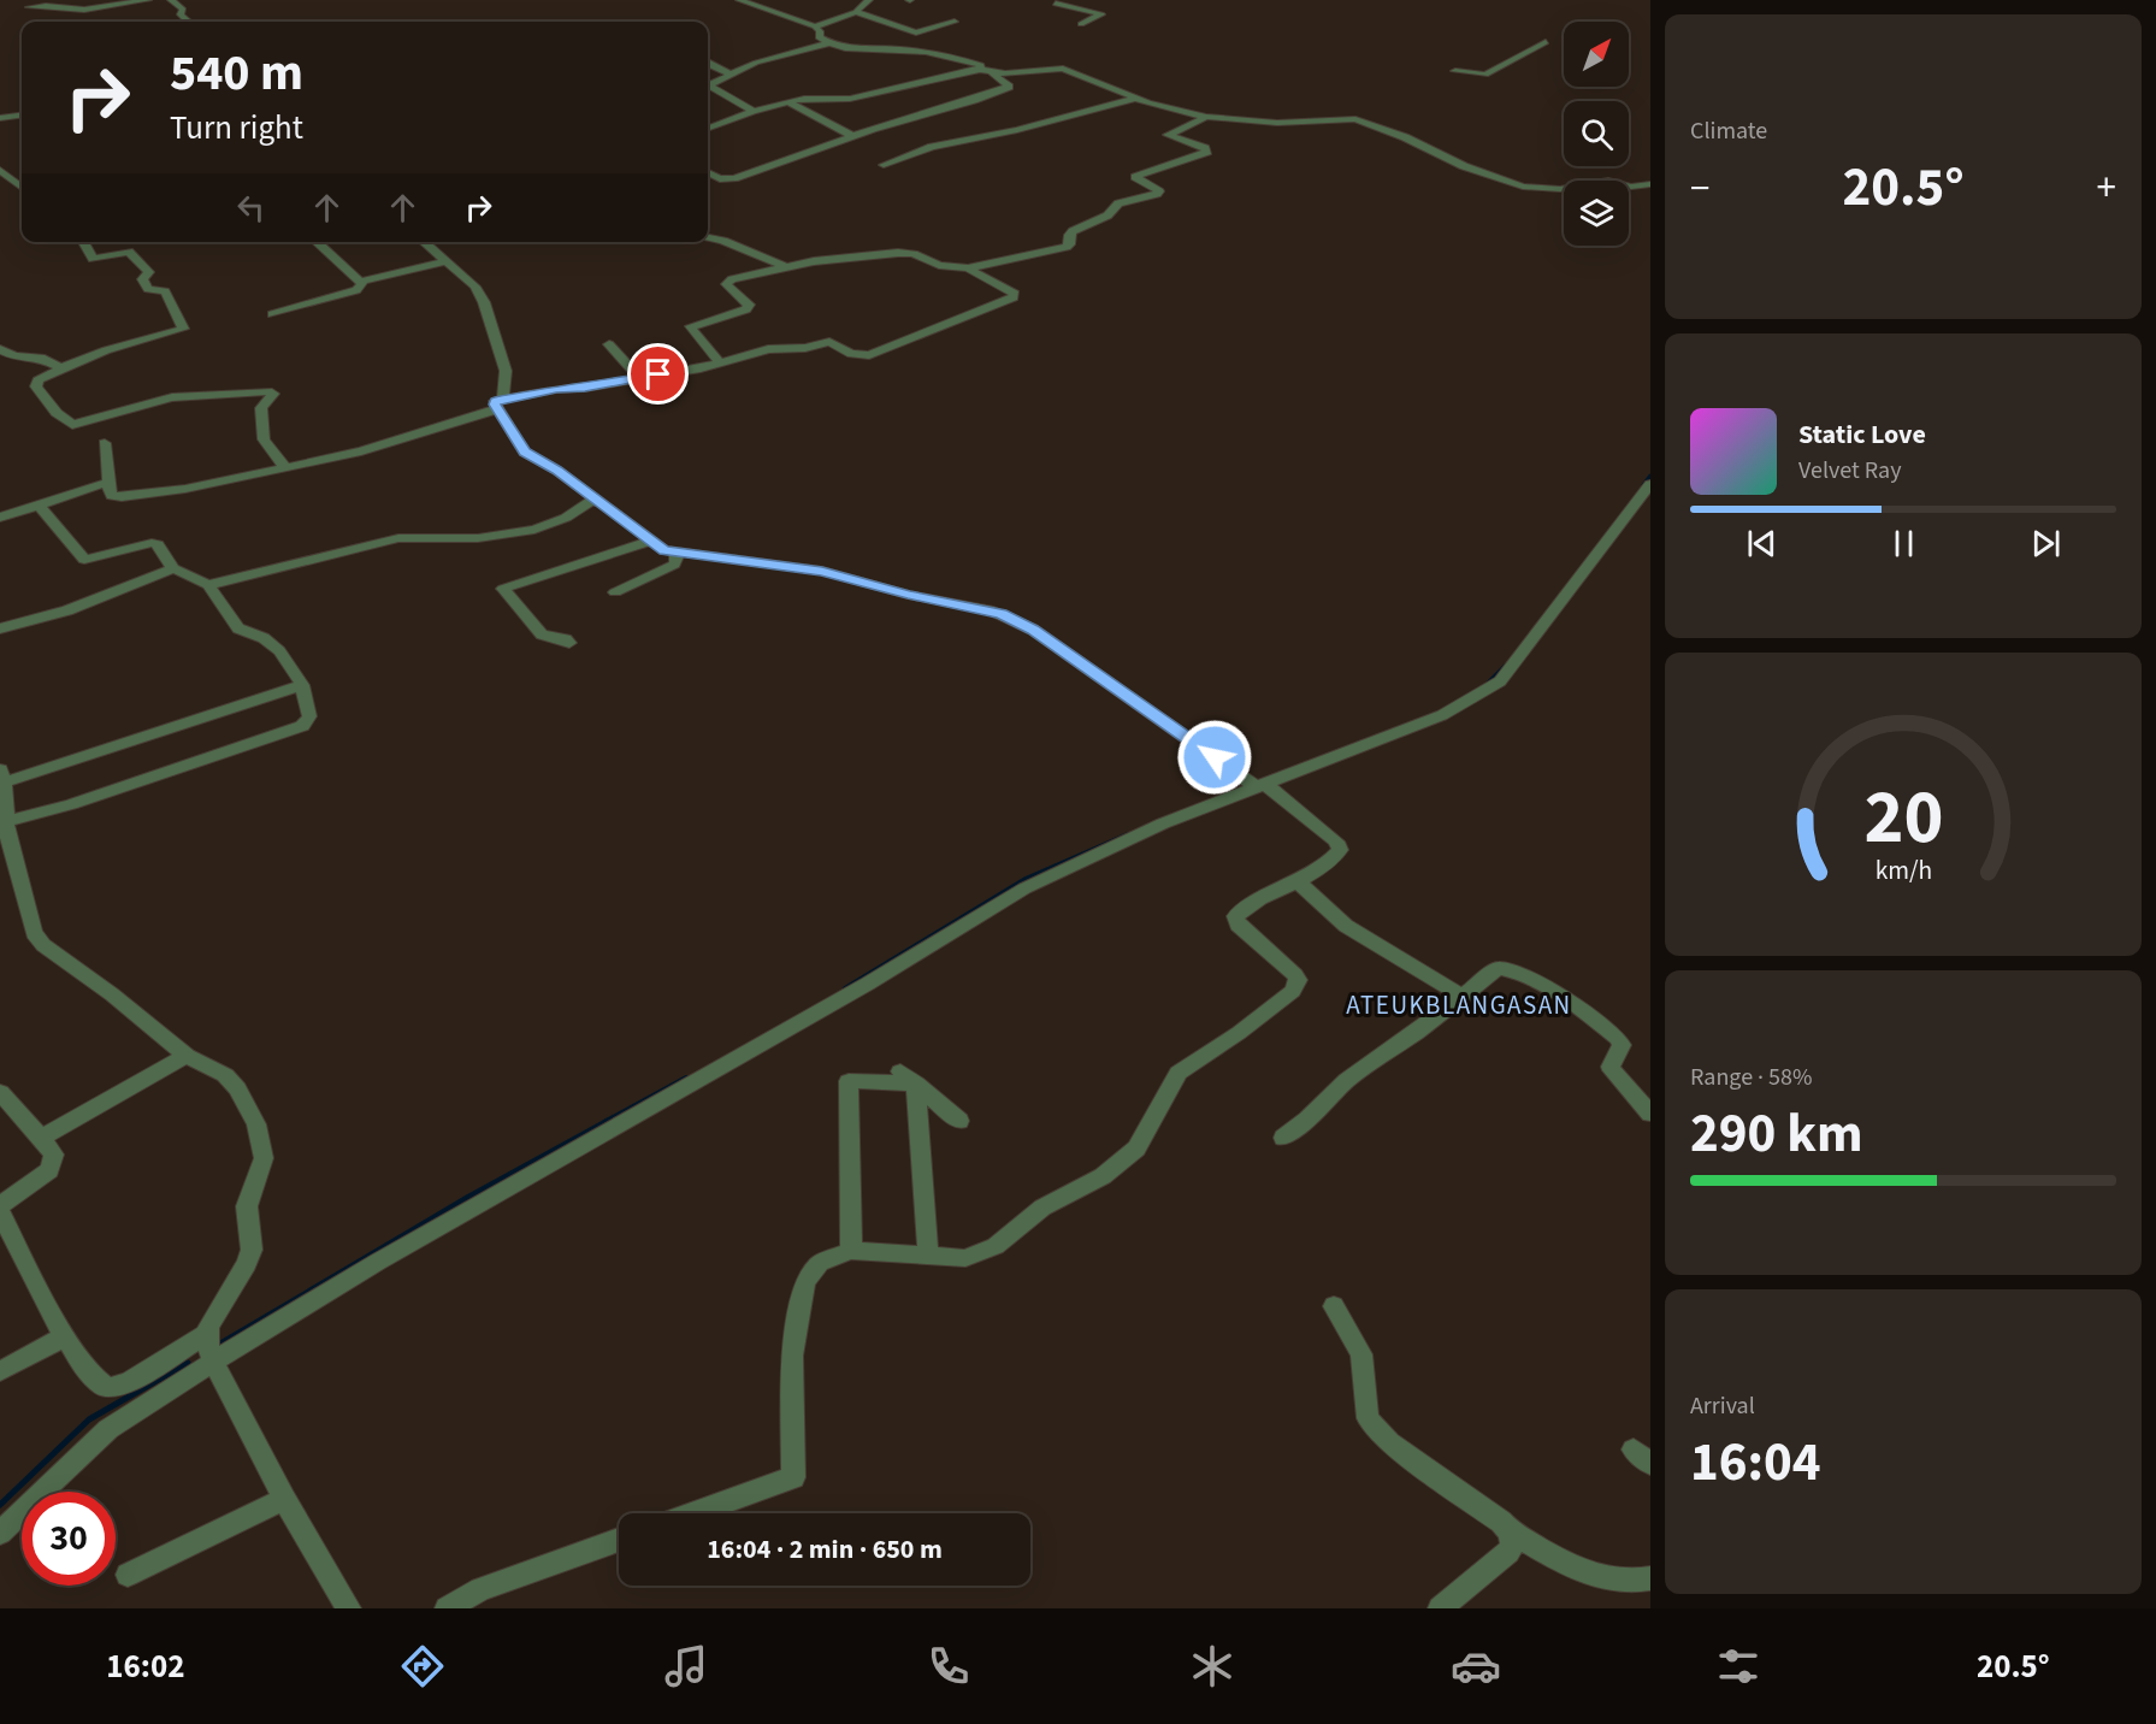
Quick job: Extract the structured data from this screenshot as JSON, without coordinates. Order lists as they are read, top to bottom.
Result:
{
  "districts": ["ATEUKBLANGASAN"],
  "north": "top right",
  "page": {
    "tile": [
      "Climate",
      ["Range · 58%", "290 km"],
      ["Arrival", "16:04"]
    ],
    "turn": ["540 m", "Turn right"],
    "heat": ["−", "20.5°", "+"],
    "song": ["Static Love", "Velvet Ray"],
    "limit": "30",
    "trip": "16:04 · 2 min · 650 m",
    "tabs": ["16:02", "20.5°"],
    "gauge": ["20", "km/h"]
  }
}
